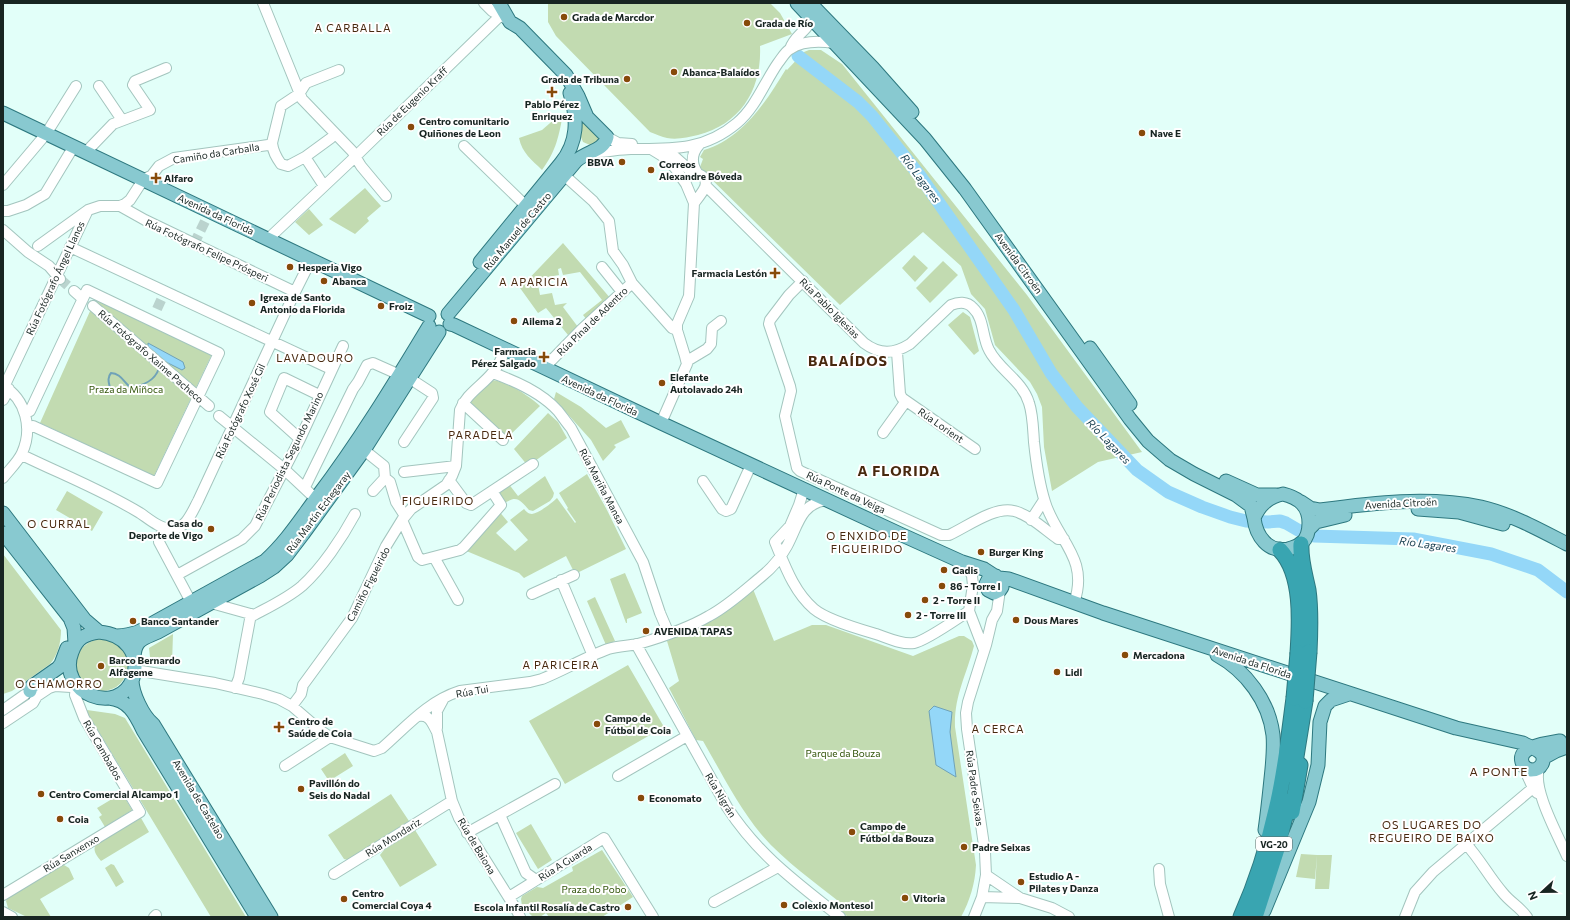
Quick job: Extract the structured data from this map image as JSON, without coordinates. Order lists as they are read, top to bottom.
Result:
{
  "streets": {
    "highway": ["VG-20"],
    "main road": [
      "Avenida da Florida",
      "Rúa Manuel de Castro",
      "Avenida Citroën",
      "Rúa Martín Echegaray",
      "Avenida de Castelao"
    ],
    "street": [
      "Rúa de Eugenio Kraff",
      "Camiño da Carballa",
      "Rúa Fotógrafo Felipe Prósperi",
      "Rúa Fotógrafo Ángel Llanos",
      "Rúa Pablo Iglesias",
      "Rúa Pinal de Adentro",
      "Rúa Fotógrafo Xaime Pacheco",
      "Rúa Fotógrafo Xosé Gil",
      "Rúa Lorient",
      "Rúa Periodista Segundo Marino",
      "Rúa Mariña Mansa",
      "Rúa Ponte da Veiga",
      "Camiño Figueirido",
      "Rúa Tui",
      "Rúa Cambados",
      "Rúa Padre Seixas",
      "Rúa Nigrán",
      "Rúa Mondariz",
      "Rúa de Baiona",
      "Rúa Sanxenxo",
      "Rúa A Guarda"
    ]
  },
  "crossings": [
    ["Rúa de Eugenio Kraff", "Avenida da Florida"],
    ["Camiño da Carballa", "Avenida da Florida"],
    ["Avenida da Florida", "Rúa Manuel de Castro"],
    ["Avenida da Florida", "Rúa Pinal de Adentro"],
    ["Avenida da Florida", "Rúa Fotógrafo Xosé Gil"],
    ["Avenida da Florida", "Rúa Martín Echegaray"],
    ["Avenida da Florida", "Rúa Tui"],
    ["Avenida da Florida", "Rúa Padre Seixas"],
    ["Rúa Manuel de Castro", "Rúa Pinal de Adentro"],
    ["Rúa Manuel de Castro", "Rúa Martín Echegaray"],
    ["Rúa Fotógrafo Felipe Prósperi", "Rúa Fotógrafo Ángel Llanos"],
    ["Rúa Fotógrafo Felipe Prósperi", "Rúa Fotógrafo Xosé Gil"],
    ["Avenida Citroën", "VG-20"],
    ["Rúa Pablo Iglesias", "Rúa Ponte da Veiga"],
    ["Rúa Mariña Mansa", "Rúa Tui"],
    ["Rúa Martín Echegaray", "Rúa Cambados"],
    ["Rúa Martín Echegaray", "Avenida de Castelao"],
    ["Camiño Figueirido", "Rúa Tui"],
    ["Rúa Tui", "Rúa Nigrán"],
    ["Rúa Tui", "Rúa de Baiona"],
    ["Rúa Cambados", "Avenida de Castelao"],
    ["Rúa Cambados", "Rúa Sanxenxo"],
    ["Rúa Mondariz", "Rúa de Baiona"],
    ["Rúa de Baiona", "Rúa A Guarda"]
  ],
  "districts": [
    "A CARBALLA",
    "A APARICIA",
    "LAVADOURO",
    "BALAÍDOS",
    "PARADELA",
    "A FLORIDA",
    "FIGUEIRIDO",
    "O CURRAL",
    "O ENXIDO DE FIGUEIRIDO",
    "A PARICEIRA",
    "O CHAMORRO",
    "A CERCA",
    "A PONTE",
    "OS LUGARES DO REGUEIRO DE BAIXO"
  ],
  "water": ["Río Lagares"],
  "parks": ["Praza da Miñoca", "Parque da Bouza", "Praza do Pobo"],
  "places": {
    "other": [
      "Grada de Marcdor",
      "Grada de Río",
      "Abanca-Balaídos",
      "Grada de Tribuna",
      "Centro comunitario Quiñones de Leon",
      "Nave E",
      "BBVA",
      "Correos Alexandre Bóveda",
      "Hesperia Vigo",
      "Abanca",
      "Igrexa de Santo Antonio da Florida",
      "Froiz",
      "Ailema 2",
      "Elefante Autolavado 24h",
      "Casa do Deporte de Vigo",
      "Burger King",
      "Gadis",
      "86 - Torre I",
      "2 - Torre II",
      "2 - Torre III",
      "Dous Mares",
      "Banco Santander",
      "AVENIDA TAPAS",
      "Mercadona",
      "Barco Bernardo Alfageme",
      "Lidl",
      "Campo de Fútbol de Coia",
      "Pavillón do Seis do Nadal",
      "Centro Comercial Alcampo 1",
      "Economato",
      "Coia",
      "Campo de Fútbol da Bouza",
      "Padre Seixas",
      "Estudio A - Pilates y Danza",
      "Vitoria",
      "Centro Comercial Coya 4",
      "Colexio Montesol",
      "Escola Infantil Rosalía de Castro"
    ],
    "health": [
      "Pablo Pérez Enriquez",
      "Alfaro",
      "Farmacia Lestón",
      "Farmacia Pérez Salgado",
      "Centro de Saúde de Coia"
    ]
  },
  "north": "left"
}
